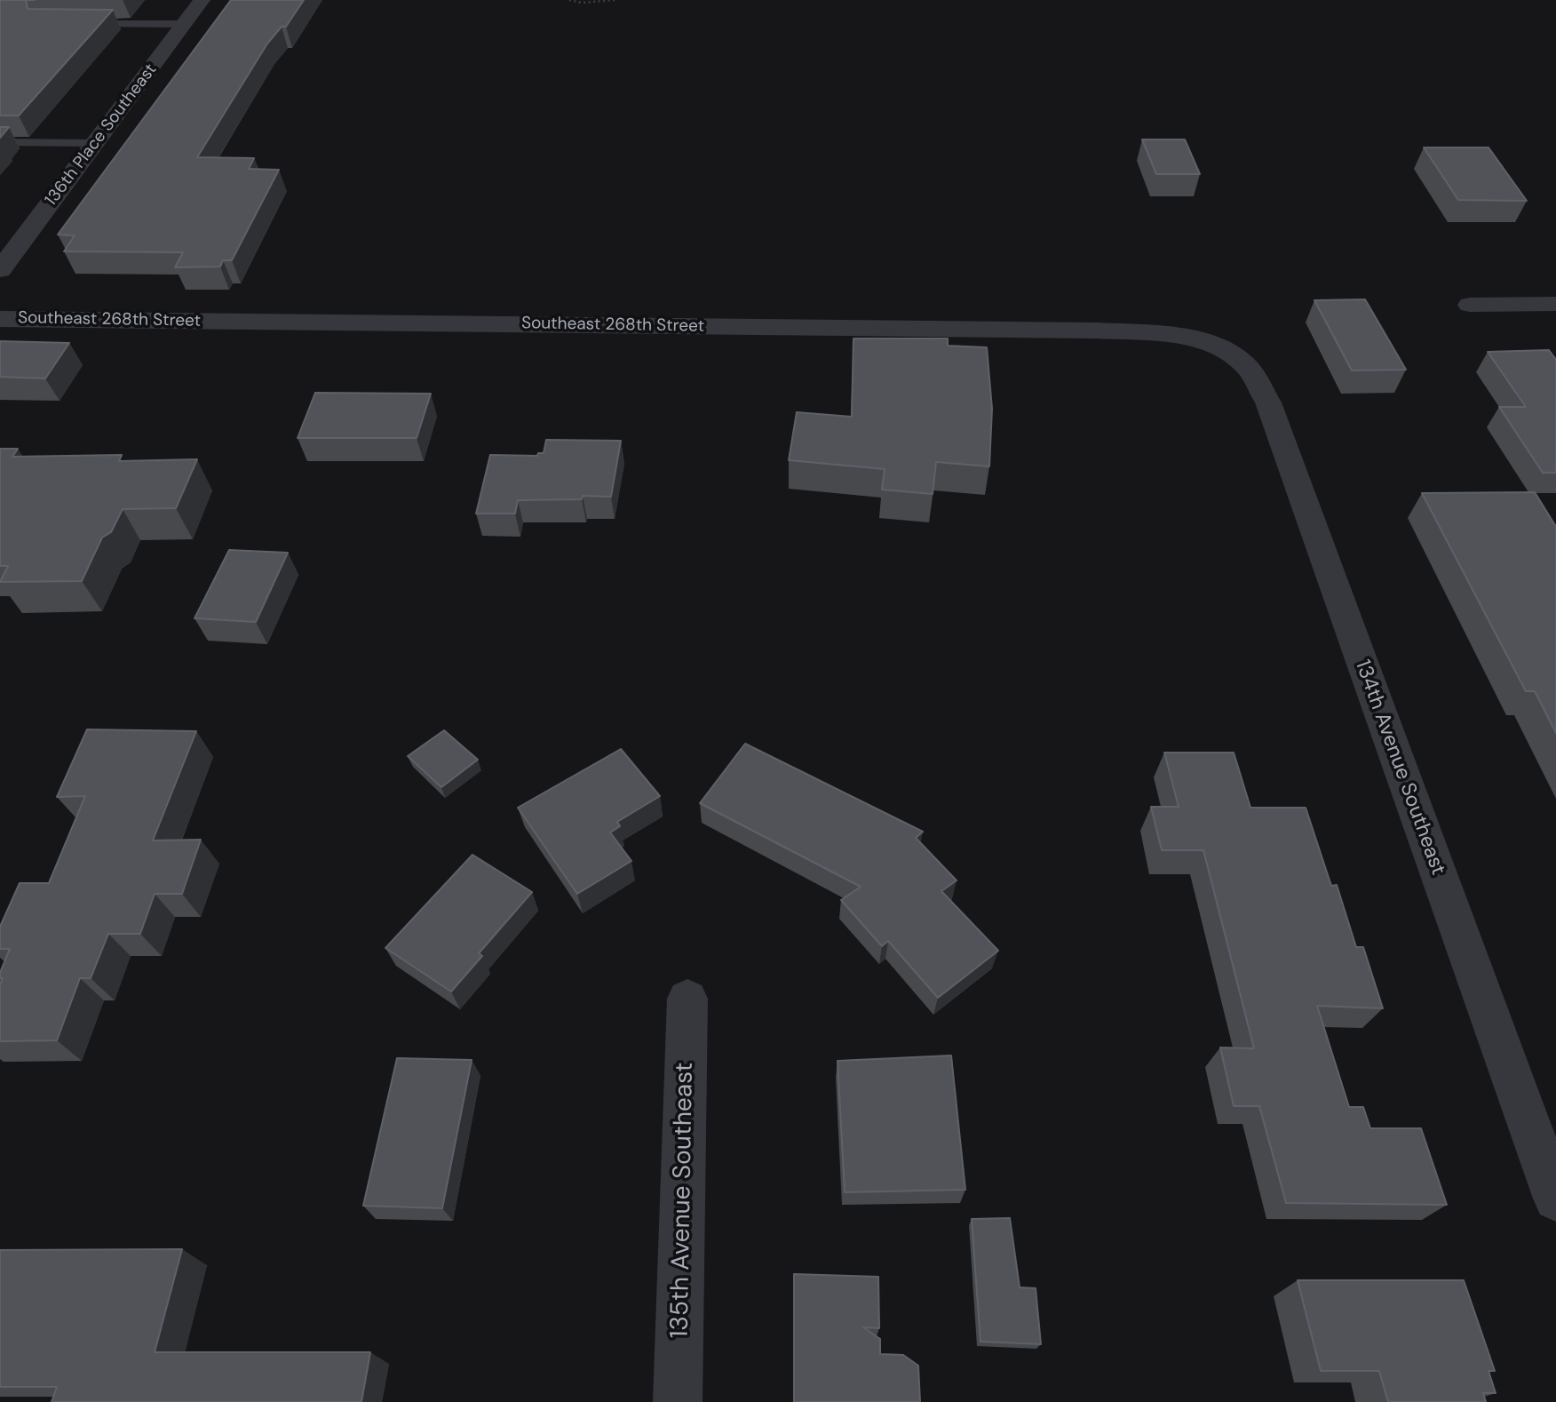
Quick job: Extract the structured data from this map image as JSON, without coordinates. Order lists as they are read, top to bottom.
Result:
{
  "streets": {
    "street": [
      "136th Place Southeast",
      "Southeast 268th Street",
      "134th Avenue Southeast",
      "135th Avenue Southeast"
    ]
  },
  "crossings": [
    ["Southeast 268th Street", "134th Avenue Southeast"]
  ]
}
